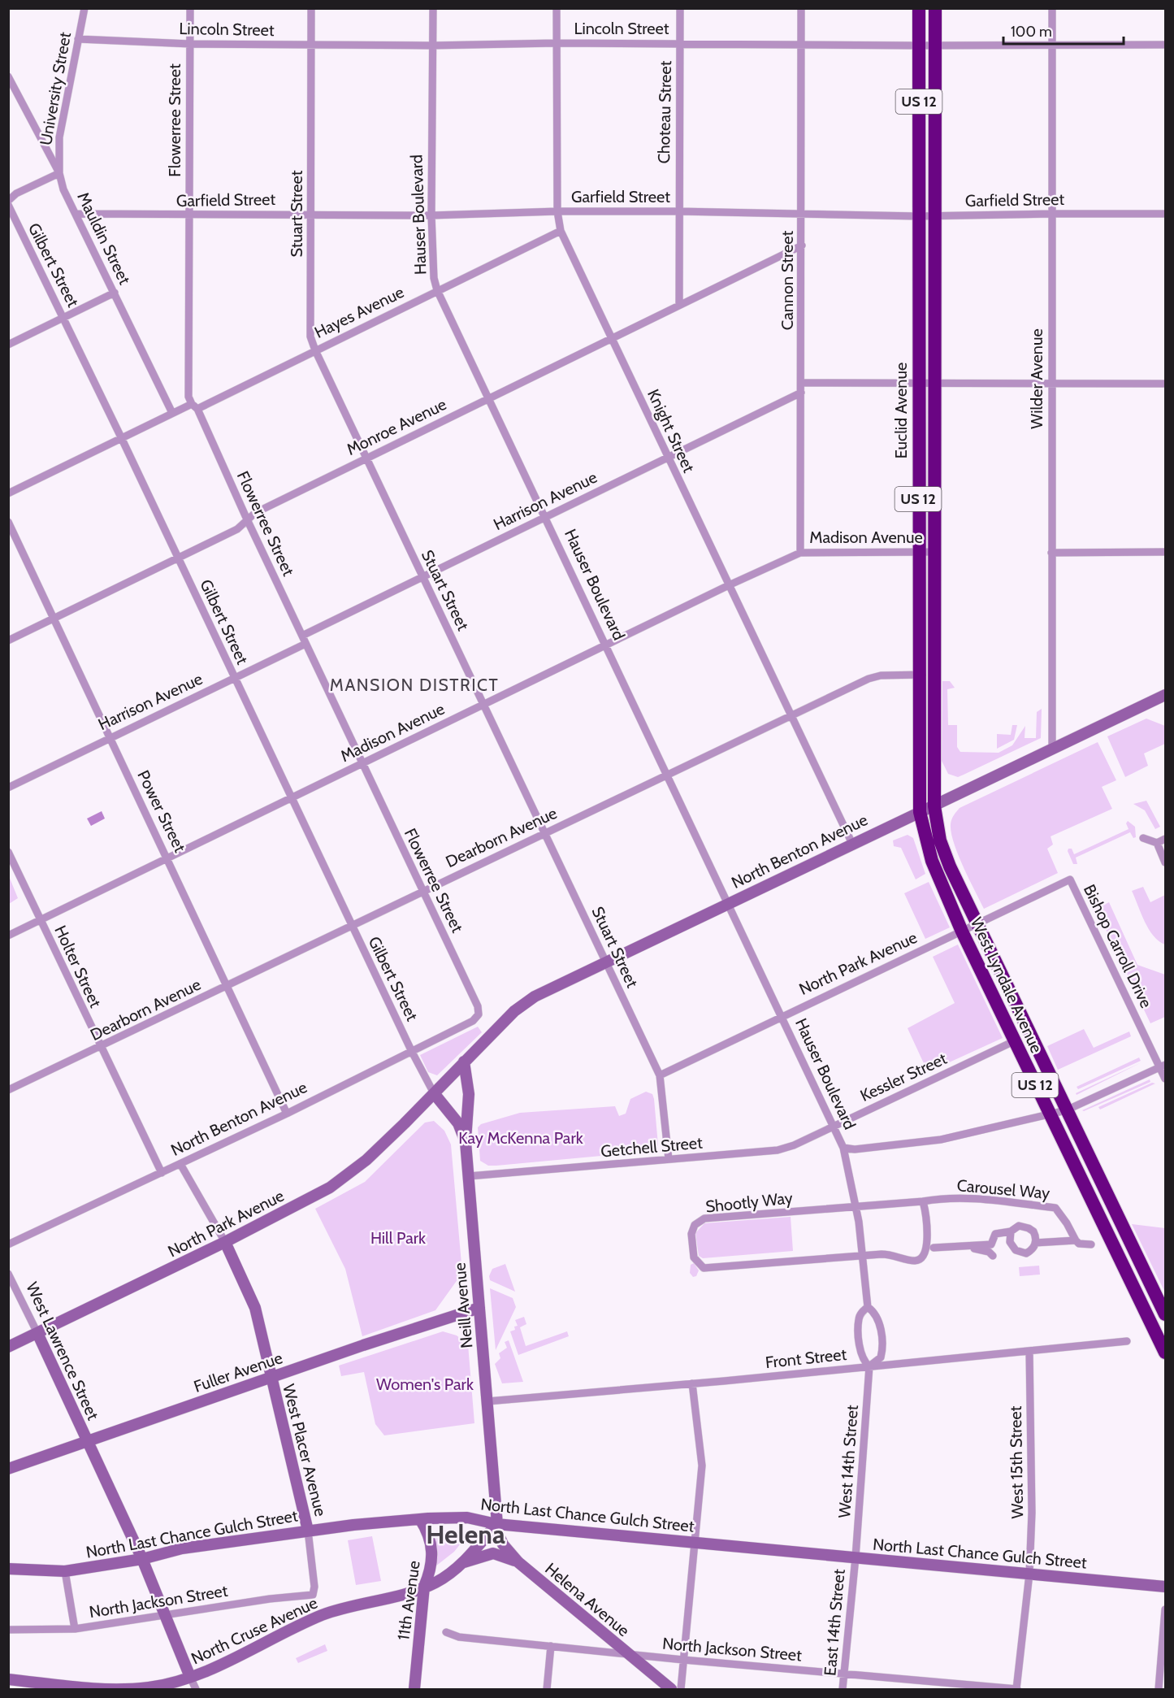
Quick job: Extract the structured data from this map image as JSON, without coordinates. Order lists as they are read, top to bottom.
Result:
{
  "streets": {
    "highway": ["US 12", "Euclid Avenue", "West Lyndale Avenue"],
    "street": [
      "Lincoln Street",
      "University Street",
      "Choteau Street",
      "Flowerree Street",
      "Garfield Street",
      "Stuart Street",
      "Hauser Boulevard",
      "Mauldin Street",
      "Gilbert Street",
      "Cannon Street",
      "Hayes Avenue",
      "Wilder Avenue",
      "Monroe Avenue",
      "Knight Street",
      "Harrison Avenue",
      "Madison Avenue",
      "Power Street",
      "Dearborn Avenue",
      "North Benton Avenue",
      "Bishop Carroll Drive",
      "North Park Avenue",
      "Holter Street",
      "Kessler Street",
      "Getchell Street",
      "Carousel Way",
      "Shootly Way",
      "Neill Avenue",
      "West Lawrence Street",
      "Front Street",
      "Fuller Avenue",
      "West Placer Avenue",
      "West 14th Street",
      "West 15th Street",
      "North Last Chance Gulch Street",
      "Helena Avenue",
      "11th Avenue",
      "North Jackson Street",
      "East 14th Street",
      "North Cruse Avenue"
    ]
  },
  "crossings": [
    ["Lincoln Street", "University Street"],
    ["Lincoln Street", "Choteau Street"],
    ["Lincoln Street", "Flowerree Street"],
    ["Lincoln Street", "Stuart Street"],
    ["Lincoln Street", "Hauser Boulevard"],
    ["Lincoln Street", "Cannon Street"],
    ["Lincoln Street", "Wilder Avenue"],
    ["Lincoln Street", "Euclid Avenue"],
    ["Lincoln Street", "Knight Street"],
    ["University Street", "Mauldin Street"],
    ["Choteau Street", "Garfield Street"],
    ["Choteau Street", "Monroe Avenue"],
    ["Flowerree Street", "Garfield Street"],
    ["Flowerree Street", "Hayes Avenue"],
    ["Flowerree Street", "Monroe Avenue"],
    ["Flowerree Street", "Harrison Avenue"],
    ["Flowerree Street", "Madison Avenue"],
    ["Flowerree Street", "Dearborn Avenue"],
    ["Flowerree Street", "North Benton Avenue"],
    ["Garfield Street", "Stuart Street"],
    ["Garfield Street", "Hauser Boulevard"],
    ["Garfield Street", "Mauldin Street"],
    ["Garfield Street", "Cannon Street"],
    ["Garfield Street", "Wilder Avenue"],
    ["Garfield Street", "Euclid Avenue"],
    ["Garfield Street", "Knight Street"],
    ["Stuart Street", "Hayes Avenue"],
    ["Stuart Street", "Monroe Avenue"],
    ["Stuart Street", "Harrison Avenue"],
    ["Stuart Street", "Madison Avenue"],
    ["Stuart Street", "Dearborn Avenue"],
    ["Stuart Street", "North Benton Avenue"],
    ["Stuart Street", "North Park Avenue"],
    ["Stuart Street", "Getchell Street"],
    ["Hauser Boulevard", "Hayes Avenue"],
    ["Hauser Boulevard", "Monroe Avenue"],
    ["Hauser Boulevard", "Harrison Avenue"],
    ["Hauser Boulevard", "Madison Avenue"],
    ["Hauser Boulevard", "Dearborn Avenue"],
    ["Hauser Boulevard", "North Benton Avenue"],
    ["Hauser Boulevard", "North Park Avenue"],
    ["Hauser Boulevard", "Kessler Street"],
    ["Hauser Boulevard", "West 14th Street"],
    ["Mauldin Street", "Hayes Avenue"],
    ["Gilbert Street", "Hayes Avenue"],
    ["Gilbert Street", "Monroe Avenue"],
    ["Gilbert Street", "Harrison Avenue"],
    ["Gilbert Street", "Madison Avenue"],
    ["Gilbert Street", "Dearborn Avenue"],
    ["Gilbert Street", "North Benton Avenue"],
    ["Cannon Street", "Monroe Avenue"],
    ["Cannon Street", "Harrison Avenue"],
    ["Cannon Street", "Madison Avenue"],
    ["Hayes Avenue", "Knight Street"],
    ["Wilder Avenue", "North Benton Avenue"],
    ["Euclid Avenue", "Madison Avenue"],
    ["Euclid Avenue", "Dearborn Avenue"],
    ["Euclid Avenue", "North Benton Avenue"],
    ["Euclid Avenue", "West Lyndale Avenue"],
    ["Monroe Avenue", "Knight Street"],
    ["Monroe Avenue", "Power Street"],
    ["Knight Street", "Harrison Avenue"],
    ["Knight Street", "Madison Avenue"],
    ["Knight Street", "Dearborn Avenue"],
    ["Knight Street", "North Benton Avenue"],
    ["Harrison Avenue", "Power Street"],
    ["Madison Avenue", "Power Street"],
    ["Madison Avenue", "Holter Street"],
    ["Power Street", "Dearborn Avenue"],
    ["Power Street", "North Benton Avenue"],
    ["Dearborn Avenue", "Holter Street"],
    ["North Benton Avenue", "North Park Avenue"],
    ["North Benton Avenue", "Holter Street"],
    ["North Benton Avenue", "West Lyndale Avenue"],
    ["North Benton Avenue", "West Placer Avenue"],
    ["Bishop Carroll Drive", "North Park Avenue"],
    ["North Park Avenue", "West Lyndale Avenue"],
    ["North Park Avenue", "Neill Avenue"],
    ["North Park Avenue", "West Lawrence Street"],
    ["North Park Avenue", "West Placer Avenue"],
    ["West Lyndale Avenue", "Kessler Street"],
    ["Kessler Street", "Getchell Street"],
    ["Getchell Street", "Neill Avenue"],
    ["Carousel Way", "Shootly Way"],
    ["Shootly Way", "West 14th Street"],
    ["Neill Avenue", "Front Street"],
    ["Neill Avenue", "Fuller Avenue"],
    ["Neill Avenue", "North Last Chance Gulch Street"],
    ["Neill Avenue", "Helena Avenue"],
    ["West Lawrence Street", "Fuller Avenue"],
    ["West Lawrence Street", "North Last Chance Gulch Street"],
    ["West Lawrence Street", "North Jackson Street"],
    ["West Lawrence Street", "North Cruse Avenue"],
    ["Front Street", "West 14th Street"],
    ["Front Street", "West 15th Street"],
    ["Fuller Avenue", "West Placer Avenue"],
    ["West Placer Avenue", "North Last Chance Gulch Street"],
    ["West Placer Avenue", "North Jackson Street"],
    ["West 14th Street", "North Last Chance Gulch Street"],
    ["West 14th Street", "East 14th Street"],
    ["West 15th Street", "North Last Chance Gulch Street"],
    ["West 15th Street", "North Jackson Street"],
    ["North Last Chance Gulch Street", "Helena Avenue"],
    ["North Last Chance Gulch Street", "11th Avenue"],
    ["North Last Chance Gulch Street", "North Jackson Street"],
    ["North Last Chance Gulch Street", "East 14th Street"],
    ["Helena Avenue", "North Jackson Street"],
    ["11th Avenue", "North Cruse Avenue"],
    ["North Jackson Street", "East 14th Street"]
  ],
  "districts": ["MANSION DISTRICT", "Helena"],
  "parks": ["Kay McKenna Park", "Hill Park", "Women's Park"],
  "scale_bar": "100 m"
}
